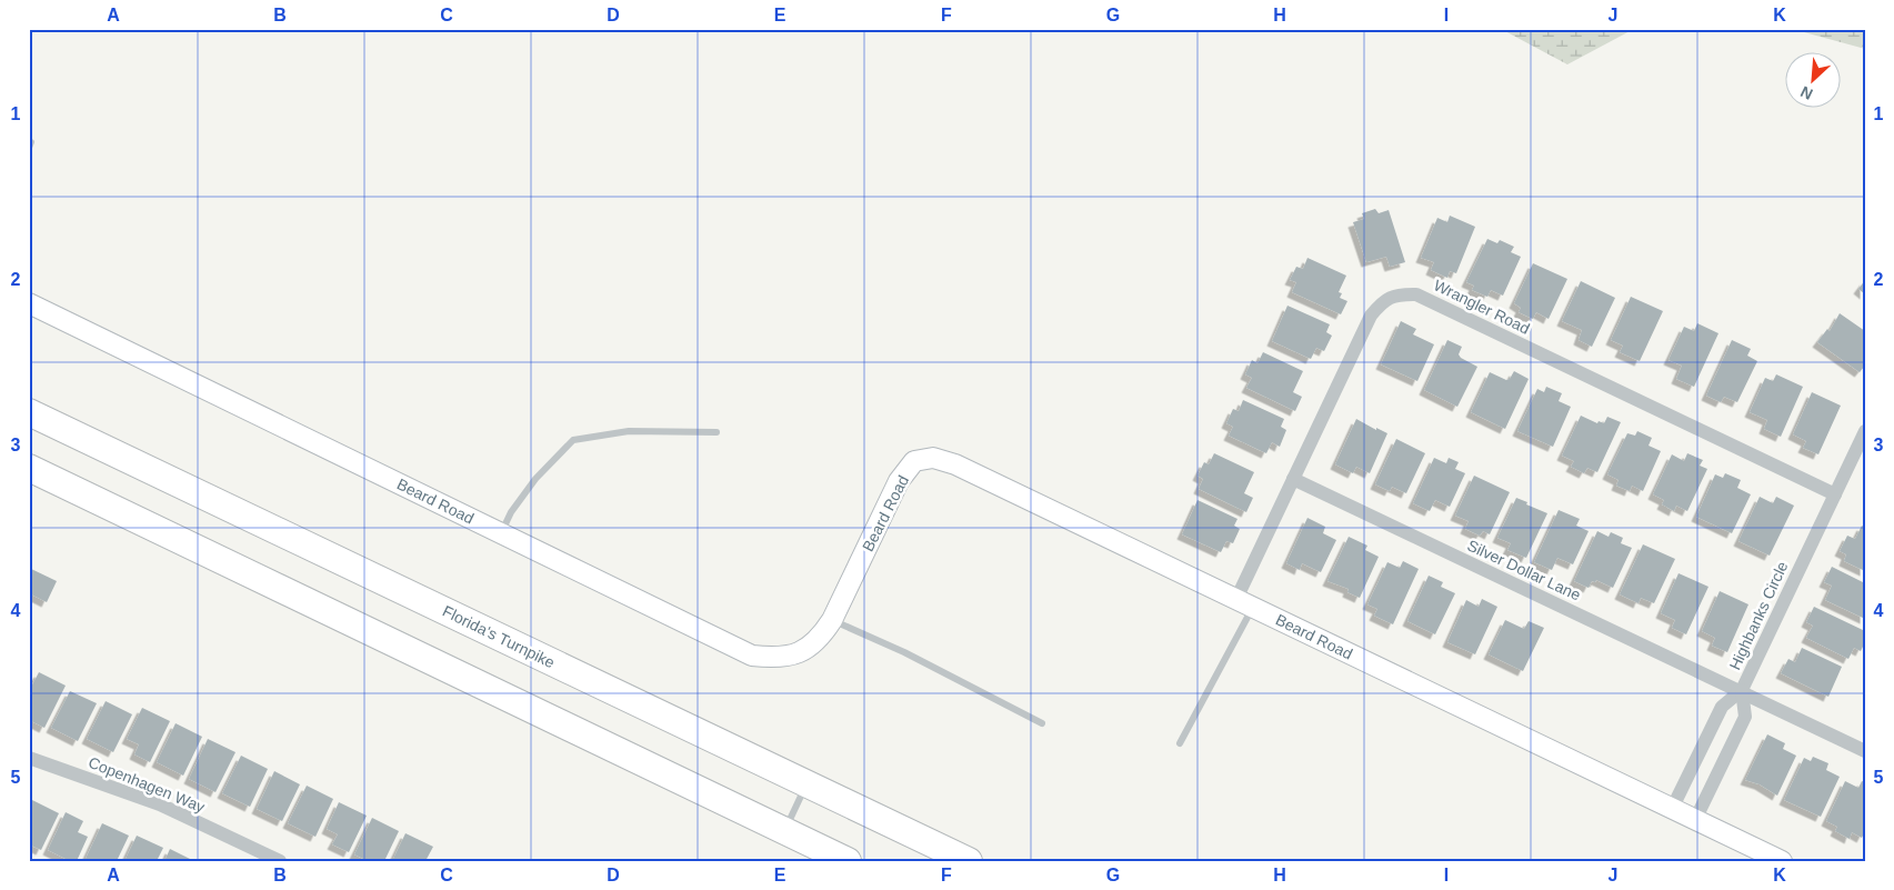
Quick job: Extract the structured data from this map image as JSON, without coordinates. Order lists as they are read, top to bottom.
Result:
{
  "streets": {
    "highway": ["Florida's Turnpike"],
    "street": [
      "Wrangler Road",
      "Beard Road",
      "Silver Dollar Lane",
      "Highbanks Circle",
      "Copenhagen Way"
    ]
  },
  "crossings": [
    ["Wrangler Road", "Beard Road"],
    ["Wrangler Road", "Silver Dollar Lane"],
    ["Wrangler Road", "Highbanks Circle"],
    ["Silver Dollar Lane", "Highbanks Circle"]
  ],
  "north": "bottom left",
  "grid": {
    "columns": [
      "A",
      "B",
      "C",
      "D",
      "E",
      "F",
      "G",
      "H",
      "I",
      "J",
      "K"
    ],
    "rows": [
      "1",
      "2",
      "3",
      "4",
      "5"
    ]
  }
}
